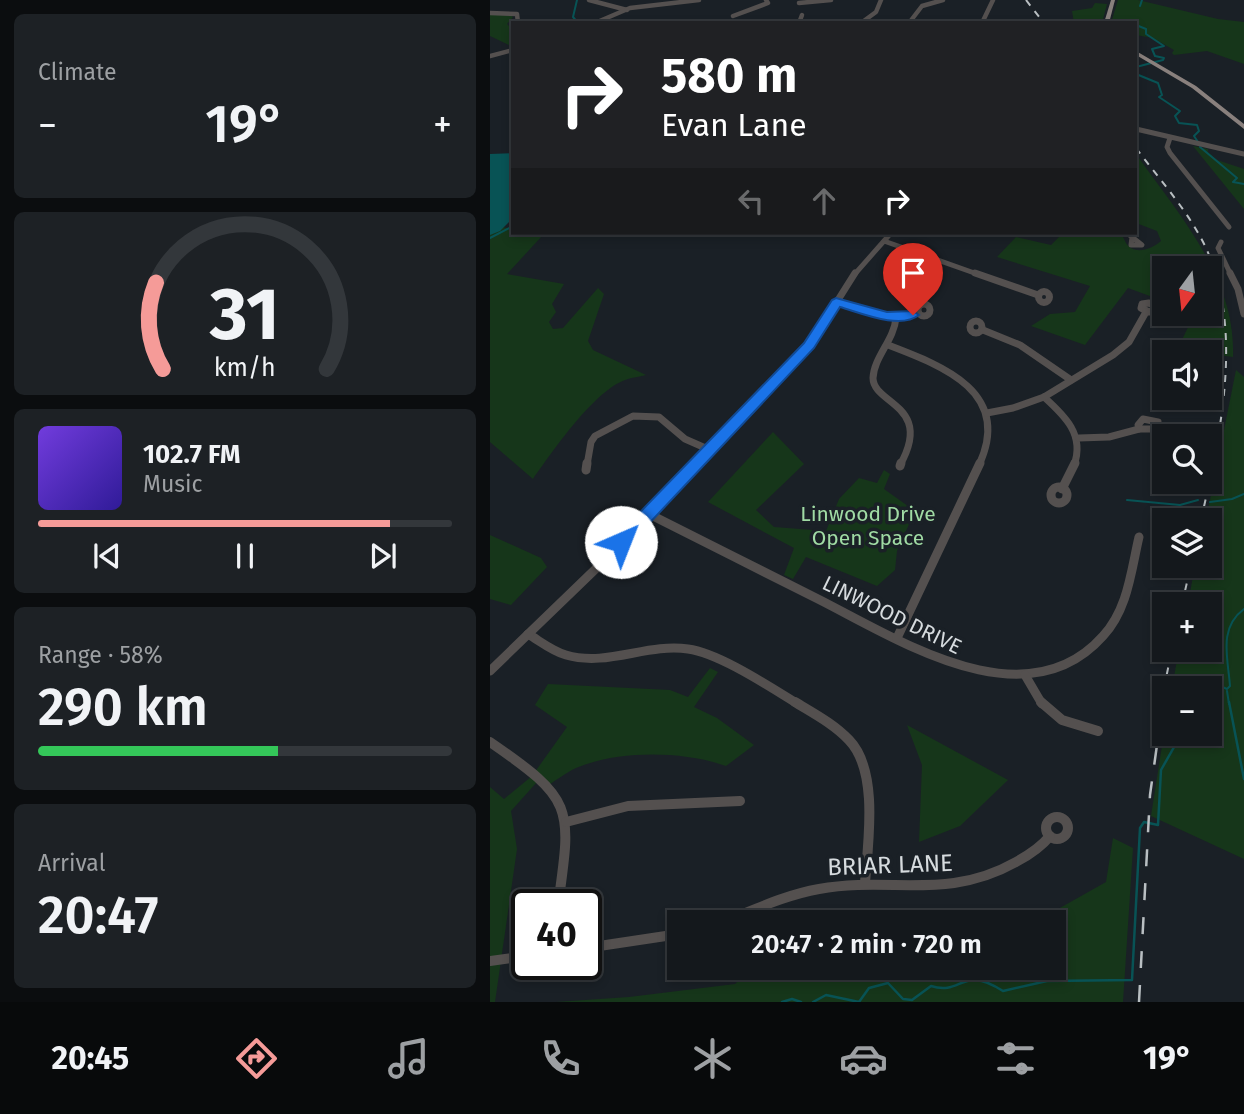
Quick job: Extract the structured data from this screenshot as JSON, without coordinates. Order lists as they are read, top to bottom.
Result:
{
  "streets": {
    "street": ["LINWOOD DRIVE", "BRIAR LANE"]
  },
  "parks": ["Linwood Drive Open Space"],
  "north": "bottom",
  "page": {
    "tile": [
      "Climate",
      ["Range · 58%", "290 km"],
      ["Arrival", "20:47"]
    ],
    "turn": ["580 m", "Evan Lane"],
    "heat": ["−", "19°", "+"],
    "map_buttons": ["+", "−"],
    "song": ["102.7 FM", "Music"],
    "limit": "40",
    "trip": "20:47 · 2 min · 720 m",
    "tabs": ["20:45", "19°"],
    "gauge": ["31", "km/h"]
  }
}
